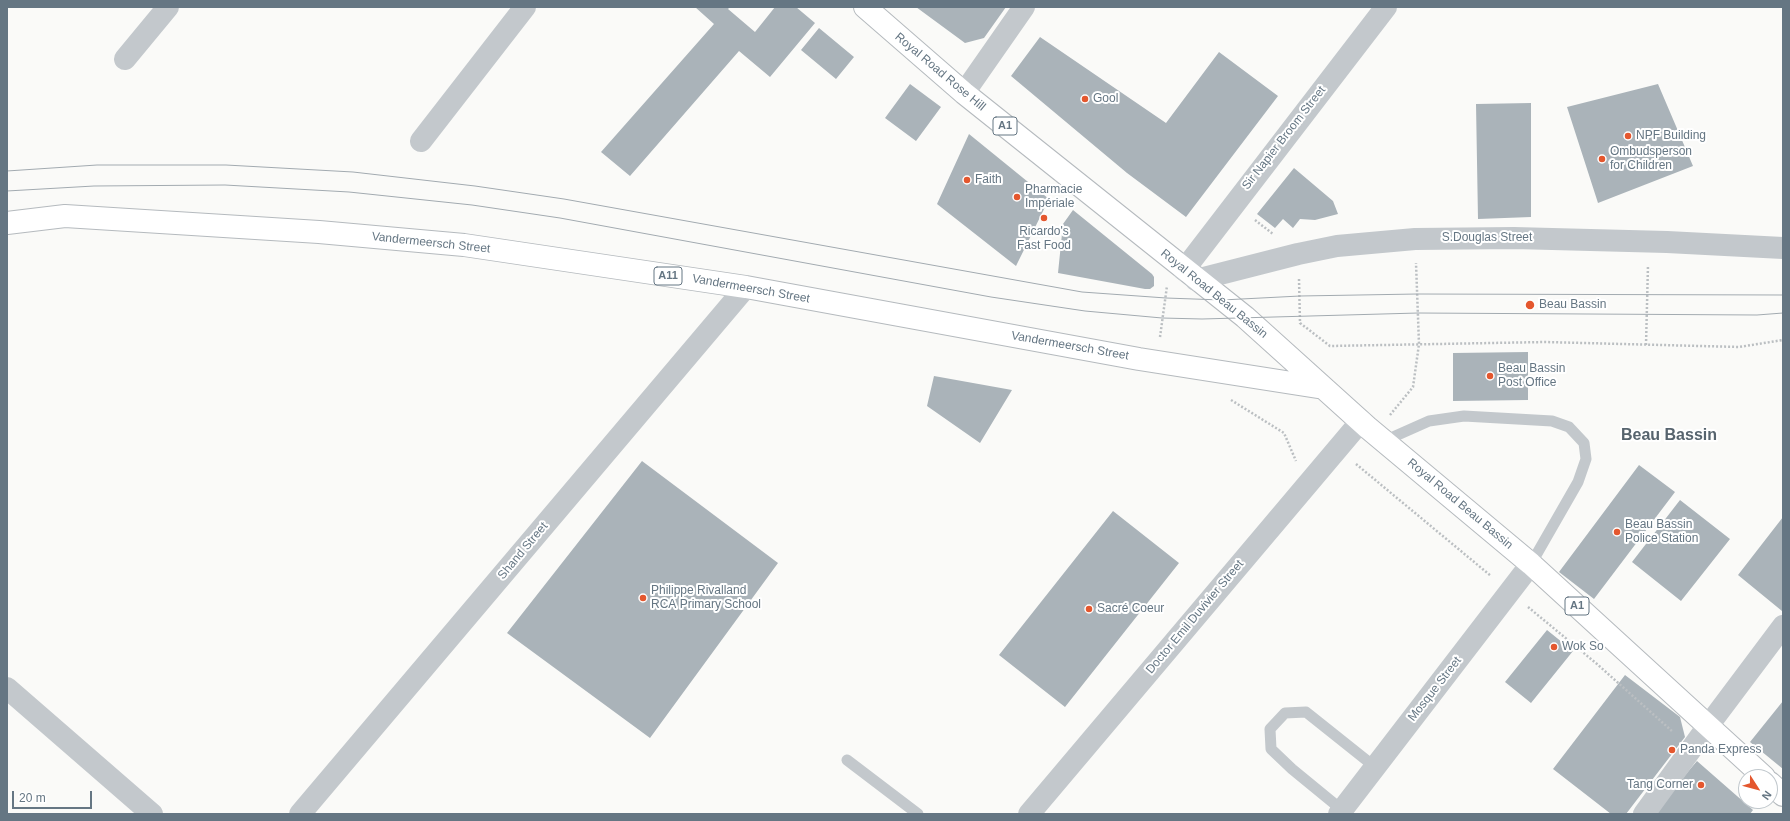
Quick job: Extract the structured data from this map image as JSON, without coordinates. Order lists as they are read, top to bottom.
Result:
{
  "streets": {
    "main road": [
      "Royal Road Rose Hill",
      "A1",
      "Vandermeersch Street",
      "A11",
      "Royal Road Beau Bassin"
    ],
    "street": [
      "Sir Napier Broom Street",
      "S.Douglas Street",
      "Shand Street",
      "Doctor Emil Duvivier Street",
      "Mosque Street"
    ]
  },
  "crossings": [
    ["Royal Road Rose Hill", "Royal Road Beau Bassin"],
    ["Sir Napier Broom Street", "S.Douglas Street"],
    ["Sir Napier Broom Street", "Royal Road Beau Bassin"],
    ["S.Douglas Street", "Royal Road Beau Bassin"],
    ["Vandermeersch Street", "Royal Road Beau Bassin"],
    ["Vandermeersch Street", "Shand Street"],
    ["Royal Road Beau Bassin", "Doctor Emil Duvivier Street"],
    ["Royal Road Beau Bassin", "Mosque Street"]
  ],
  "districts": ["Beau Bassin"],
  "places": [
    "Gool",
    "NPF Building",
    "Ombudsperson for Children",
    "Faith",
    "Pharmacie Impériale",
    "Ricardo's Fast Food",
    "Beau Bassin",
    "Beau Bassin Post Office",
    "Beau Bassin Police Station",
    "Philippe Rivalland RCA Primary School",
    "Sacré Coeur",
    "Wok So",
    "Panda Express",
    "Tang Corner"
  ],
  "scale_bar": "20 m",
  "north": "bottom right"
}
